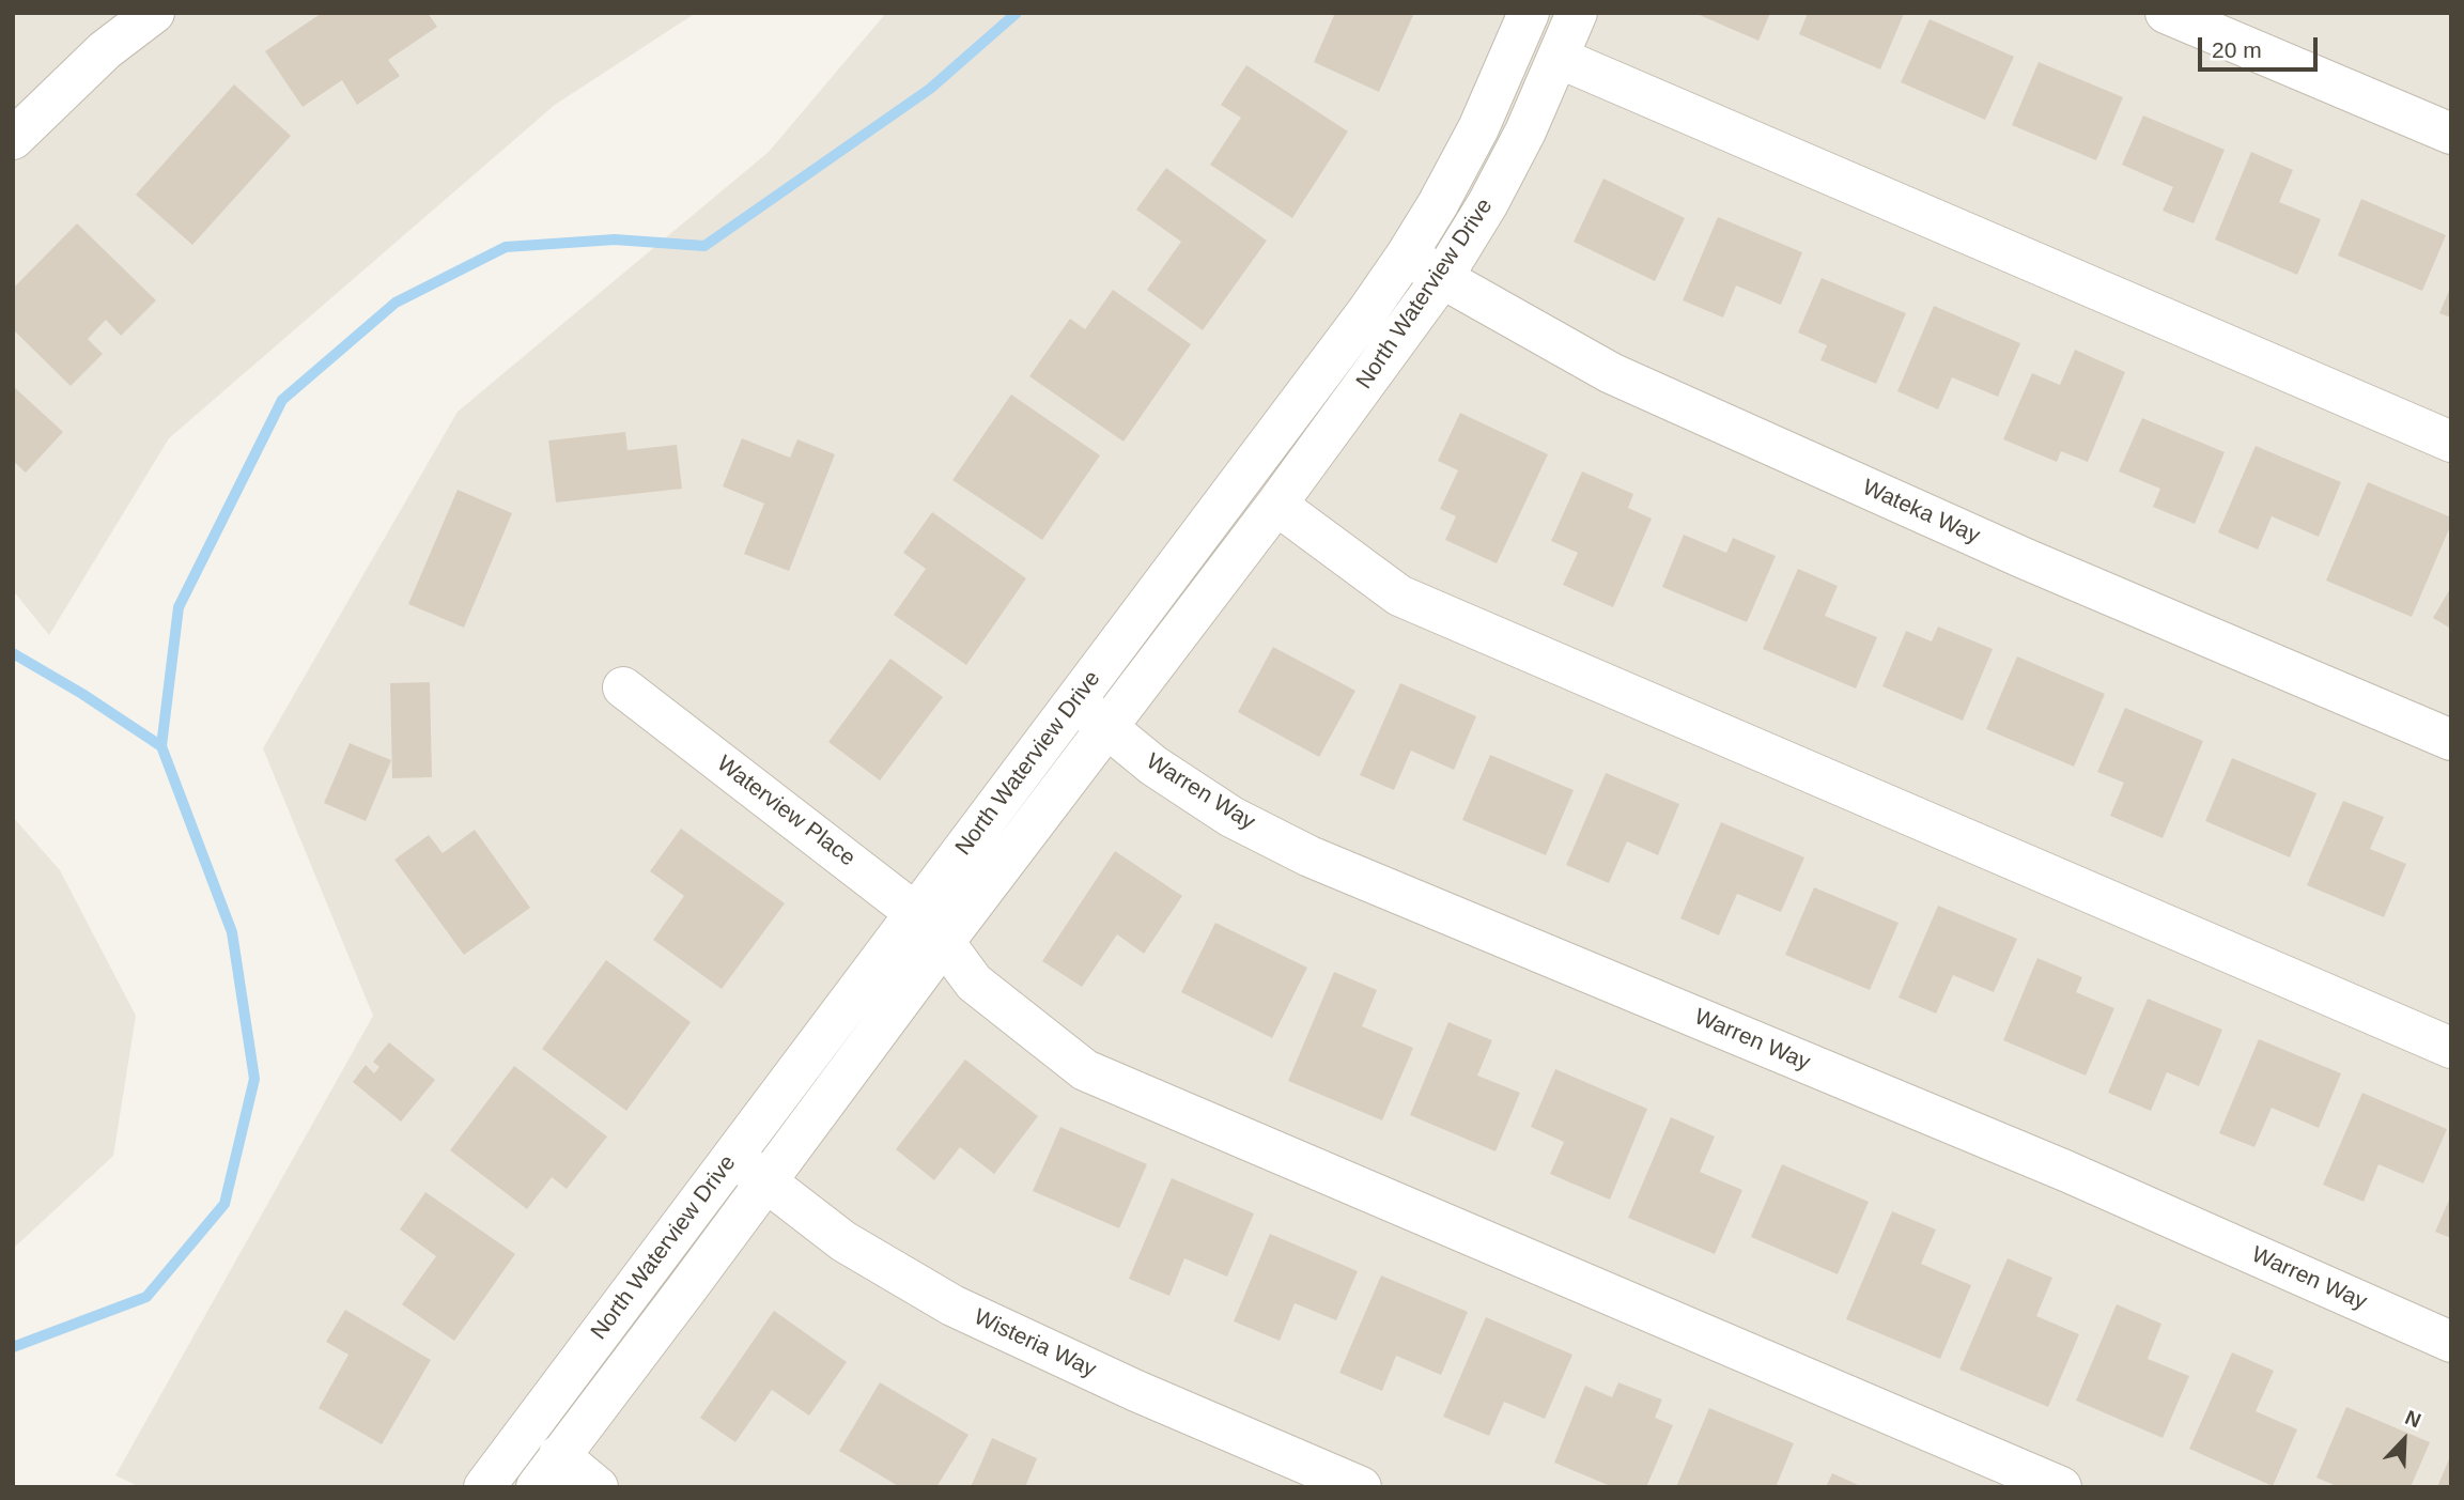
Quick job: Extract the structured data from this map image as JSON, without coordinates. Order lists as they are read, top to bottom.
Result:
{
  "streets": {
    "street": [
      "North Waterview Drive",
      "Wateka Way",
      "Warren Way",
      "Waterview Place",
      "Wisteria Way"
    ]
  },
  "crossings": [
    ["North Waterview Drive", "Wateka Way"],
    ["North Waterview Drive", "Warren Way"],
    ["North Waterview Drive", "Waterview Place"],
    ["North Waterview Drive", "Wisteria Way"]
  ],
  "scale_bar": "20 m",
  "north": "top right"
}
